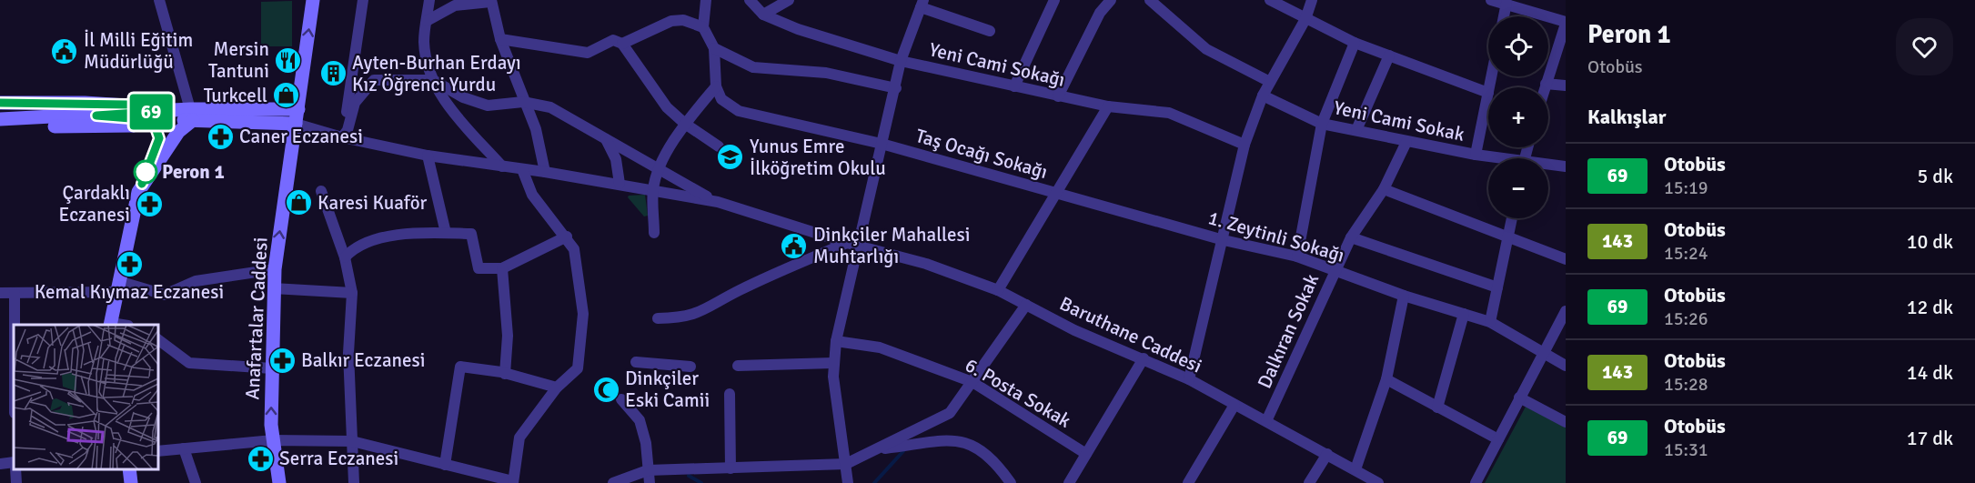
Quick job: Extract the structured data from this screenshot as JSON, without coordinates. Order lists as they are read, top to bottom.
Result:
{
  "streets": {
    "main road": ["Anafartalar Caddesi"],
    "street": [
      "Yeni Cami Sokağı",
      "Yeni Cami Sokak",
      "Taş Ocağı Sokağı",
      "1. Zeytinli Sokağı",
      "Dalkıran Sokak",
      "Baruthane Caddesi",
      "6. Posta Sokak"
    ]
  },
  "crossings": [
    ["Yeni Cami Sokak", "Dalkıran Sokak"],
    ["Taş Ocağı Sokağı", "1. Zeytinli Sokağı"],
    ["1. Zeytinli Sokağı", "Dalkıran Sokak"],
    ["Dalkıran Sokak", "Baruthane Caddesi"]
  ],
  "one_way": ["Anafartalar Caddesi"],
  "places": {
    "public building": ["İl Milli Eğitim Müdürlüğü", "Dinkçiler Mahallesi Muhtarlığı"],
    "restaurant": ["Mersin Tantuni"],
    "building": ["Ayten-Burhan Erdayı Kız Öğrenci Yurdu"],
    "shop": ["Turkcell", "Karesi Kuaför"],
    "pharmacy": [
      "Caner Eczanesi",
      "Çardaklı Eczanesi",
      "Kemal Kıymaz Eczanesi",
      "Balkır Eczanesi",
      "Serra Eczanesi"
    ],
    "school or university": ["Yunus Emre İlköğretim Okulu"],
    "other": ["Peron 1"],
    "mosque": ["Dinkçiler Eski Camii"]
  },
  "lines": ["bus line 69"],
  "page": {
    "on_map": "69",
    "heading": [
      ["Peron 1", "Otobüs"],
      "Kalkışlar"
    ],
    "map_buttons": ["+", "−"],
    "list": [
      {
        "mark": "69",
        "name": "Otobüs",
        "note": "15:19",
        "value": "5 dk"
      },
      {
        "mark": "143",
        "name": "Otobüs",
        "note": "15:24",
        "value": "10 dk"
      },
      {
        "mark": "69",
        "name": "Otobüs",
        "note": "15:26",
        "value": "12 dk"
      },
      {
        "mark": "143",
        "name": "Otobüs",
        "note": "15:28",
        "value": "14 dk"
      },
      {
        "mark": "69",
        "name": "Otobüs",
        "note": "15:31",
        "value": "17 dk"
      }
    ]
  }
}
